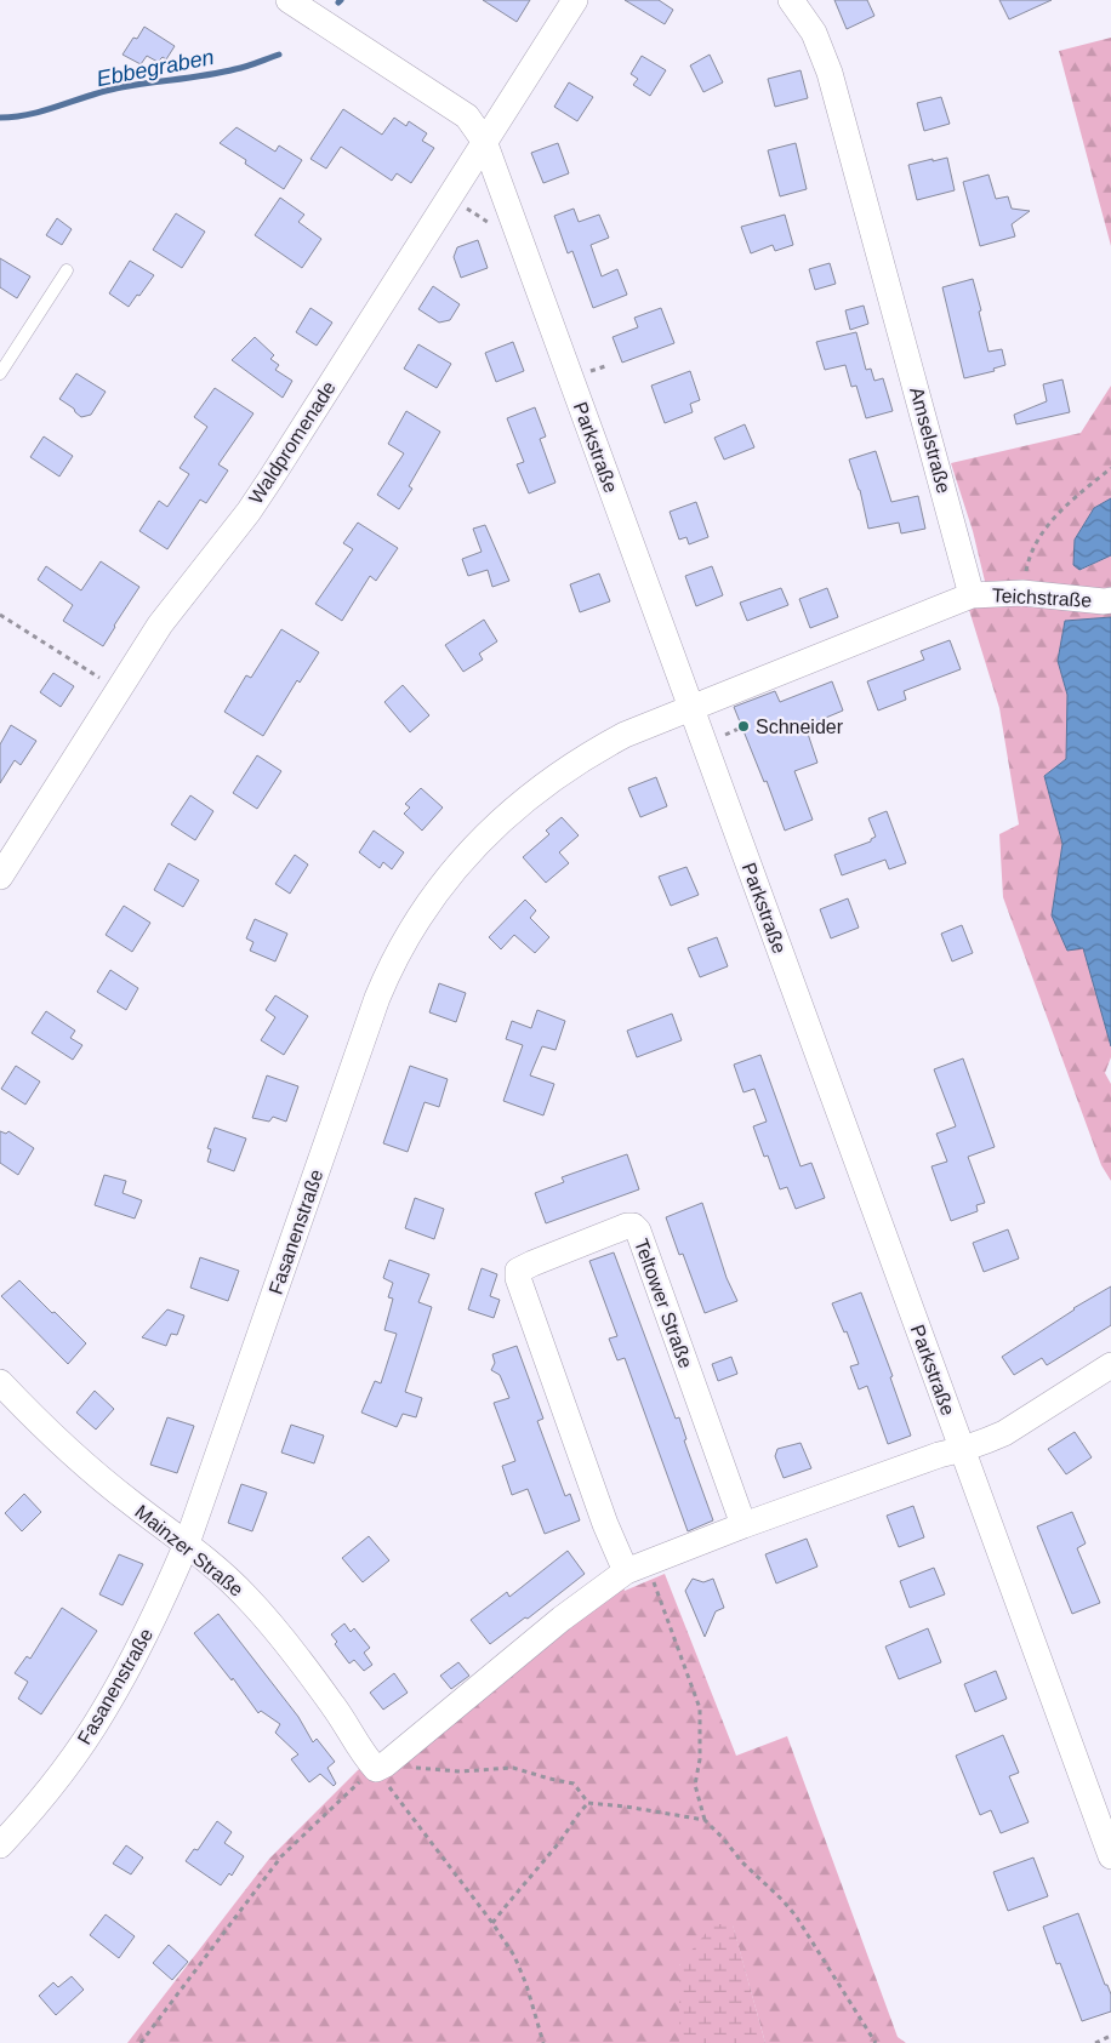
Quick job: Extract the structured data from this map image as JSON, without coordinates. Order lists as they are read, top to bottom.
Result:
{
  "streets": {
    "street": [
      "Amselstraße",
      "Waldpromenade",
      "Parkstraße",
      "Teichstraße",
      "Fasanenstraße",
      "Teltower Straße",
      "Mainzer Straße"
    ]
  },
  "crossings": [
    ["Amselstraße", "Teichstraße"],
    ["Waldpromenade", "Parkstraße"],
    ["Parkstraße", "Fasanenstraße"],
    ["Fasanenstraße", "Mainzer Straße"]
  ],
  "water": ["Ebbegraben"],
  "places": ["Schneider"]
}
